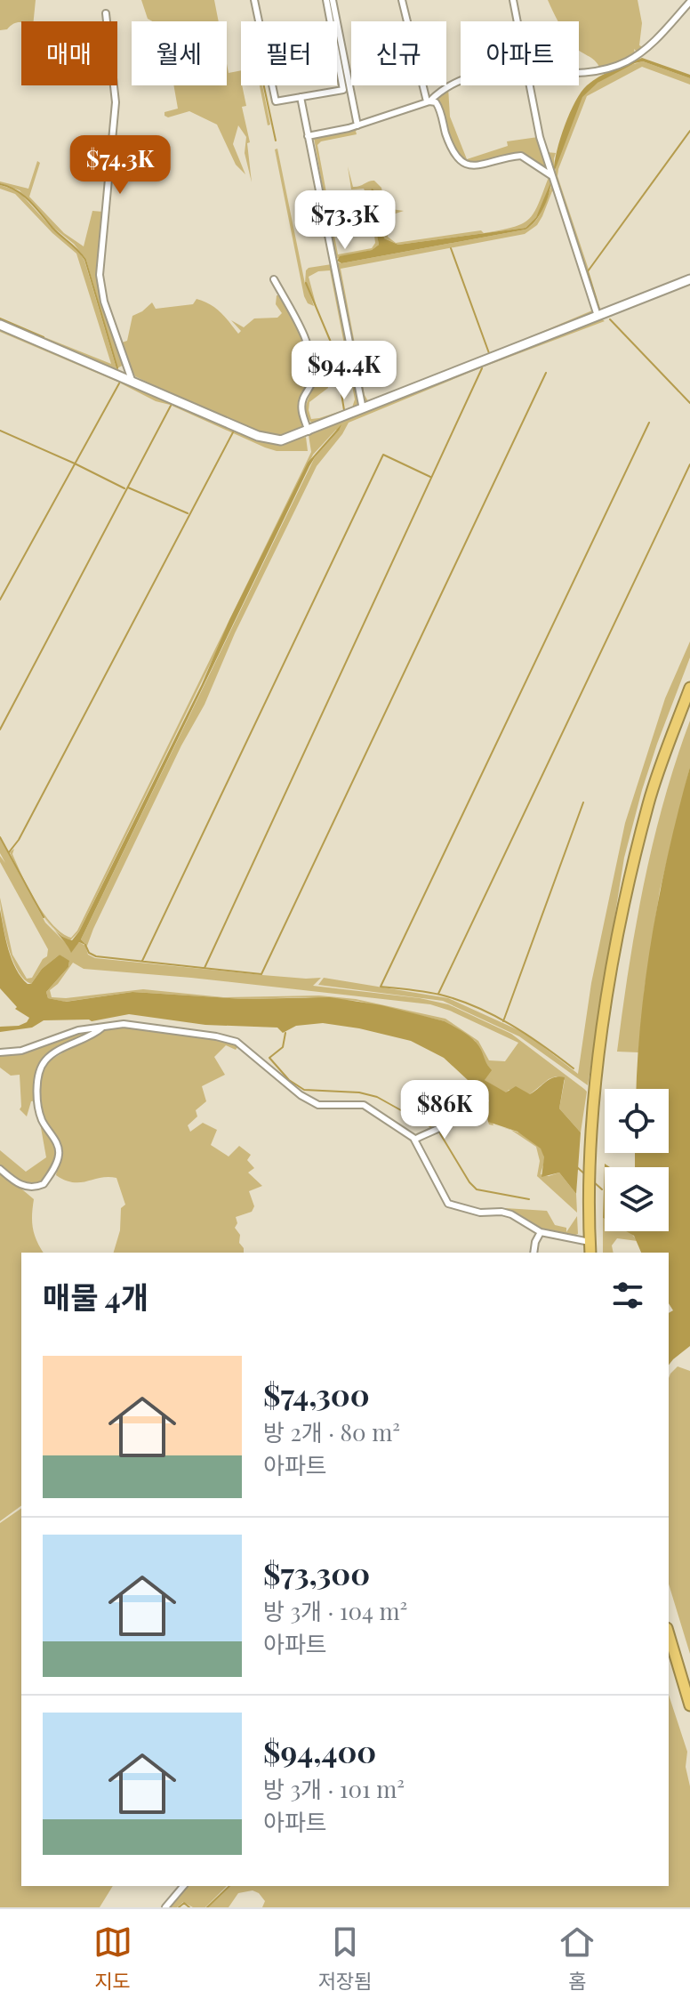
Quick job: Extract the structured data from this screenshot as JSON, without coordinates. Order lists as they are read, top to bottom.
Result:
{
  "page": {
    "chip": [
      "매매",
      "월세",
      "필터",
      "신규",
      "아파트"
    ],
    "price": [
      "$74.3K",
      "$73.3K",
      "$94.4K",
      "$86K"
    ],
    "heading": "매물 4개",
    "list": [
      {
        "name": "$74,300",
        "note": "방 2개 · 80 m² · 아파트"
      },
      {
        "name": "$73,300",
        "note": "방 3개 · 104 m² · 아파트"
      },
      {
        "name": "$94,400",
        "note": "방 3개 · 101 m² · 아파트"
      }
    ],
    "tabs": ["지도", "저장됨", "홈"]
  }
}
